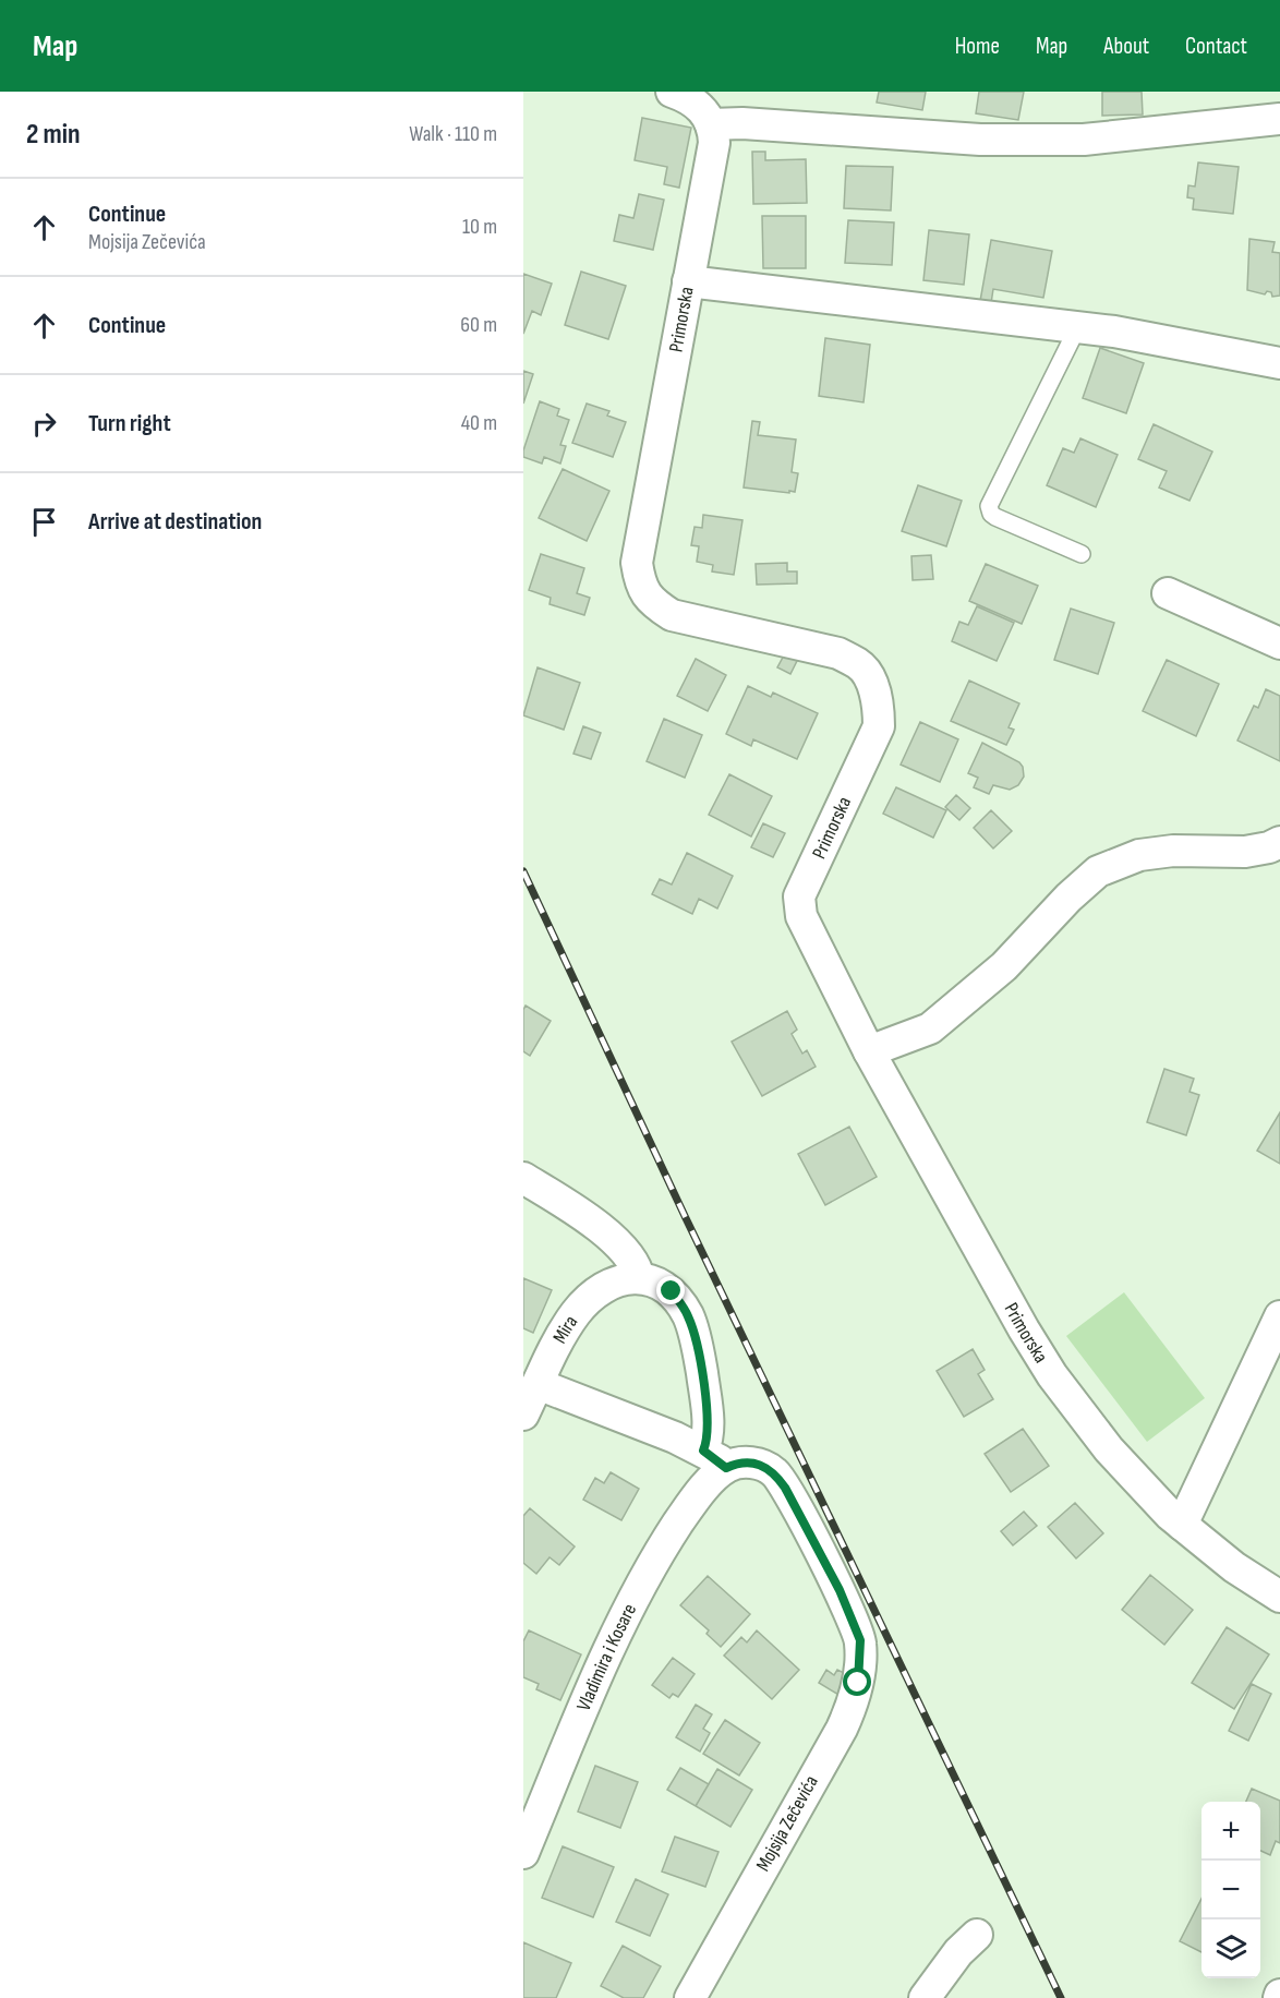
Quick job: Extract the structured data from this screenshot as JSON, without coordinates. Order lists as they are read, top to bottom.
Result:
{
  "streets": {
    "street": [
      "Primorska",
      "Mira",
      "Vladimira i Kosare",
      "Mojsija Zečevića"
    ]
  },
  "crossings": [
    ["Vladimira i Kosare", "Mojsija Zečevića"]
  ],
  "page": {
    "header": "Map",
    "nav": [
      "Home",
      "Map",
      "About",
      "Contact"
    ],
    "heading": ["2 min", "Walk · 110 m"],
    "list": [
      ["Continue", "Mojsija Zečevića", "10 m"],
      ["Continue", "60 m"],
      ["Turn right", "40 m"],
      "Arrive at destination"
    ],
    "map_buttons": ["+", "−"]
  }
}
